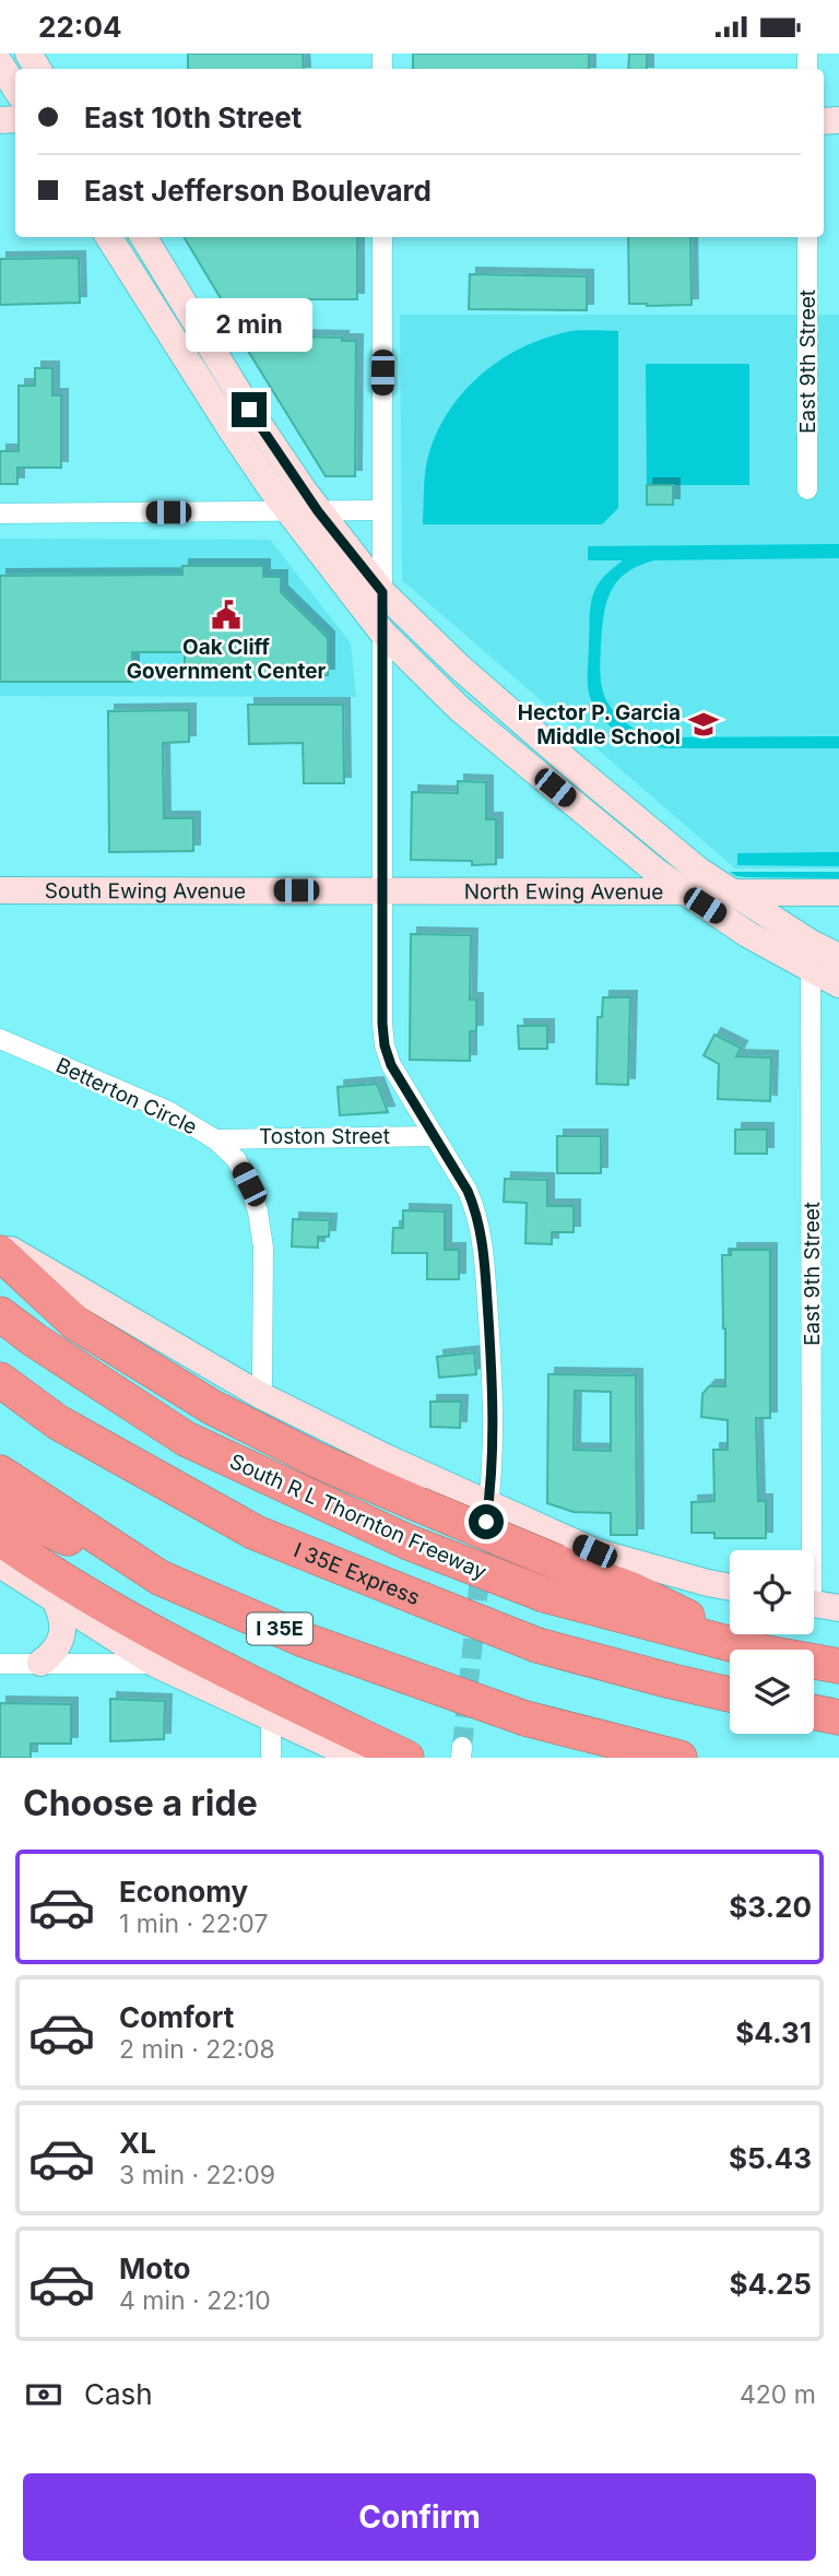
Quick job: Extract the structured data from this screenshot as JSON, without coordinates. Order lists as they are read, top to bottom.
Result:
{
  "streets": {
    "highway": ["South R L Thornton Freeway", "I 35E Express", "I 35E"],
    "main road": ["South Ewing Avenue", "North Ewing Avenue"],
    "street": ["East 9th Street", "Betterton Circle", "Toston Street"]
  },
  "crossings": [
    ["South Ewing Avenue", "North Ewing Avenue"],
    ["Betterton Circle", "Toston Street"]
  ],
  "places": {
    "public building": ["Oak Cliff Government Center"],
    "school or university": ["Hector P. Garcia Middle School"]
  },
  "page": {
    "status": "22:04",
    "banner": ["East 10th Street", "East Jefferson Boulevard"],
    "bubble": "2 min",
    "heading": "Choose a ride",
    "list": [
      {
        "name": "Economy",
        "note": "1 min · 22:07",
        "value": "$3.20"
      },
      {
        "name": "Comfort",
        "note": "2 min · 22:08",
        "value": "$4.31"
      },
      {
        "name": "XL",
        "note": "3 min · 22:09",
        "value": "$5.43"
      },
      {
        "name": "Moto",
        "note": "4 min · 22:10",
        "value": "$4.25"
      }
    ],
    "pay": ["Cash", "420 m"],
    "buttons": "Confirm"
  }
}
